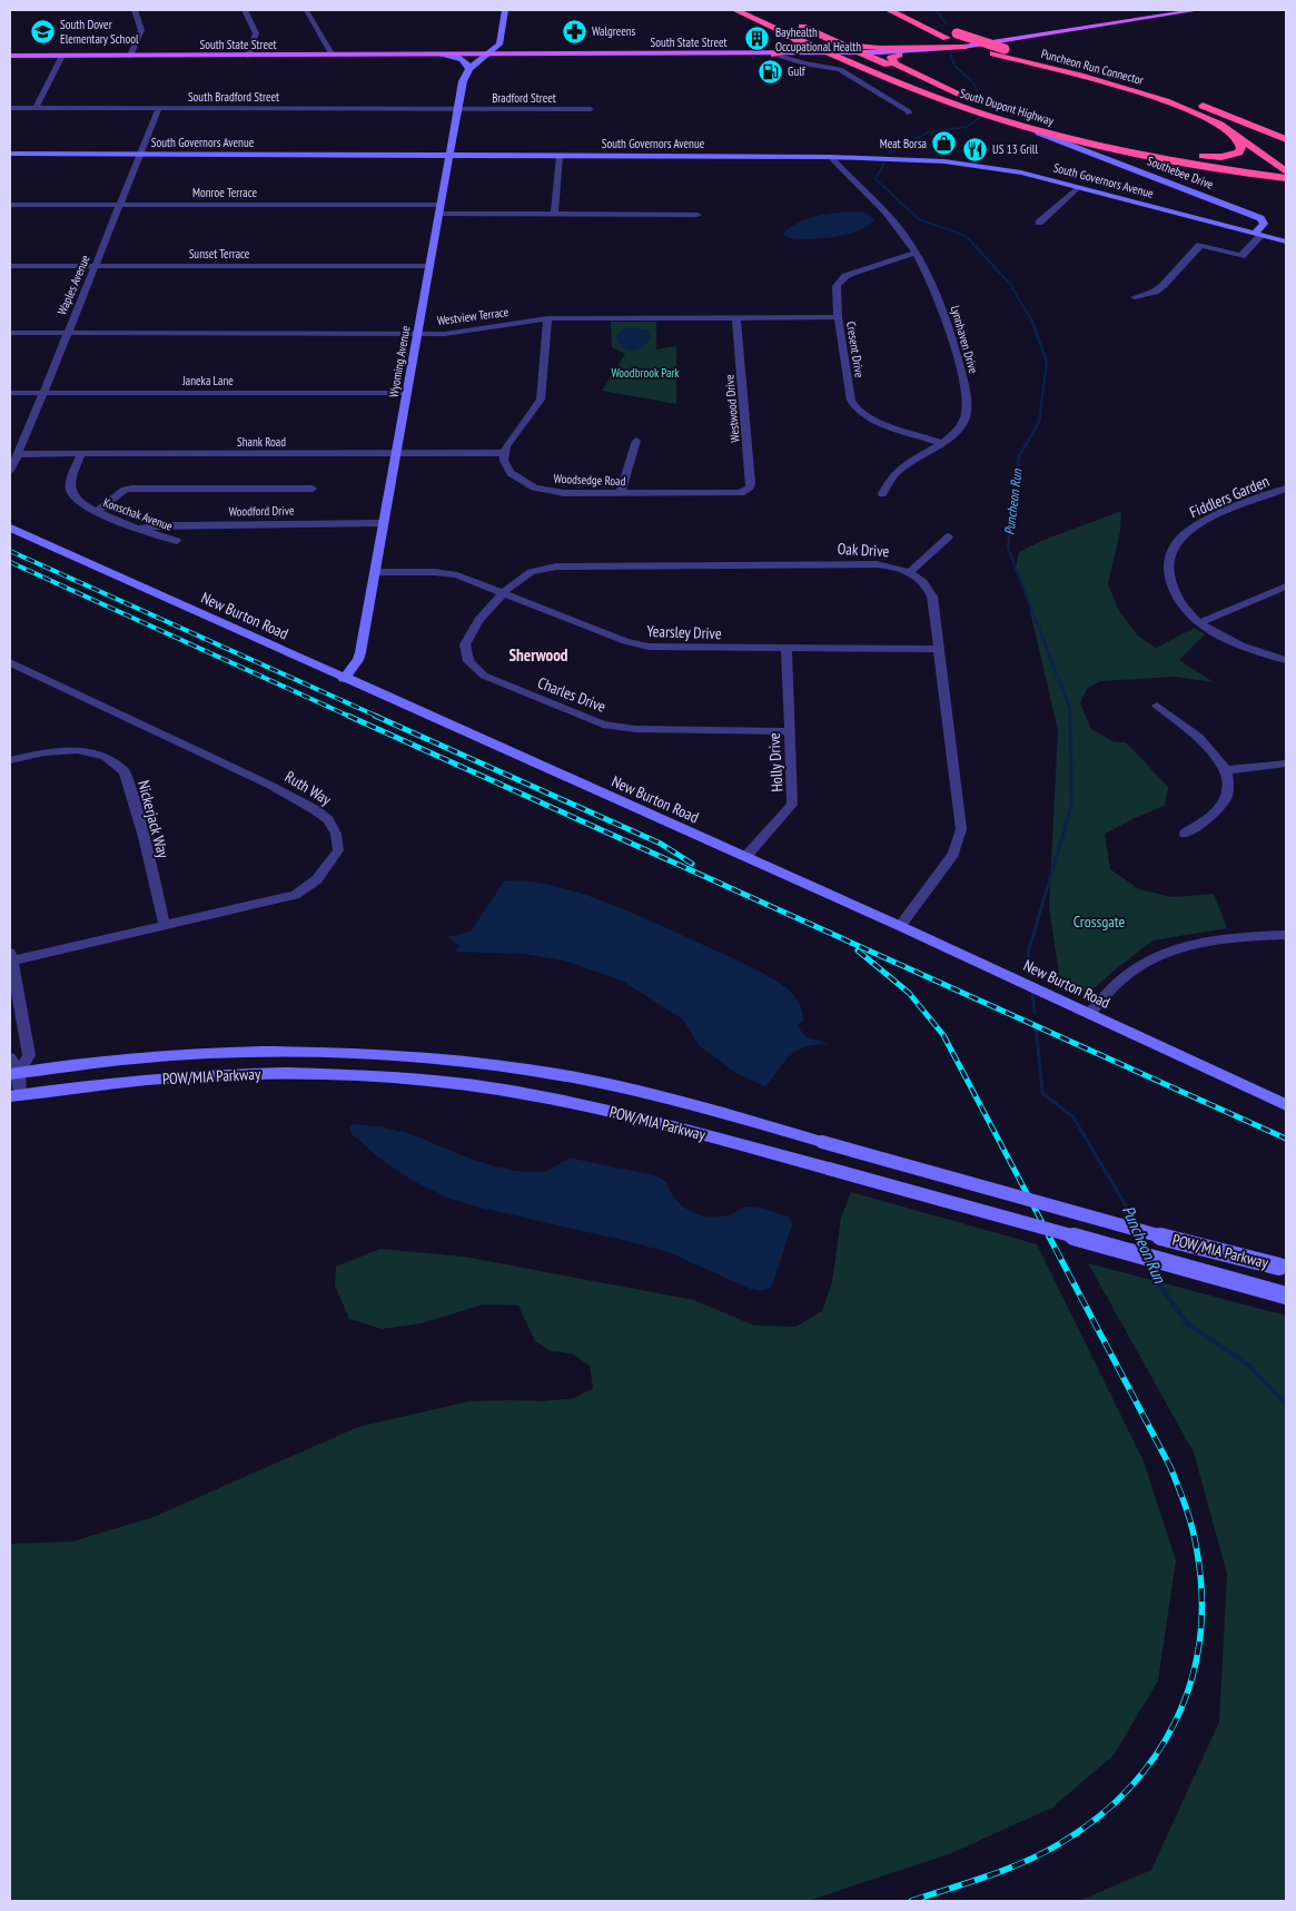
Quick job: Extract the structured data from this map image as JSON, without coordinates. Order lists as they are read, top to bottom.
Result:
{
  "streets": {
    "highway": ["Puncheon Run Connector", "South Dupont Highway"],
    "main road": [
      "South State Street",
      "South Governors Avenue",
      "Southebee Drive",
      "Wyoming Avenue",
      "New Burton Road",
      "POW/MIA Parkway"
    ],
    "street": [
      "South Bradford Street",
      "Bradford Street",
      "Monroe Terrace",
      "Sunset Terrace",
      "Waples Avenue",
      "Westview Terrace",
      "Lynnhaven Drive",
      "Cresent Drive",
      "Janeka Lane",
      "Westwood Drive",
      "Shank Road",
      "Woodsedge Road",
      "Fiddlers Garden",
      "Woodford Drive",
      "Konschak Avenue",
      "Oak Drive",
      "Yearsley Drive",
      "Charles Drive",
      "Holly Drive",
      "Ruth Way",
      "Nickerjack Way"
    ]
  },
  "crossings": [
    ["South State Street", "South Dupont Highway"],
    ["South Bradford Street", "Bradford Street"],
    ["South Bradford Street", "Waples Avenue"],
    ["South Bradford Street", "Wyoming Avenue"],
    ["Bradford Street", "Wyoming Avenue"],
    ["South Dupont Highway", "Southebee Drive"],
    ["South Governors Avenue", "Southebee Drive"],
    ["South Governors Avenue", "Waples Avenue"],
    ["South Governors Avenue", "Lynnhaven Drive"],
    ["South Governors Avenue", "Wyoming Avenue"],
    ["Monroe Terrace", "Waples Avenue"],
    ["Monroe Terrace", "Wyoming Avenue"],
    ["Sunset Terrace", "Waples Avenue"],
    ["Sunset Terrace", "Wyoming Avenue"],
    ["Waples Avenue", "Westview Terrace"],
    ["Waples Avenue", "Janeka Lane"],
    ["Waples Avenue", "Shank Road"],
    ["Westview Terrace", "Cresent Drive"],
    ["Westview Terrace", "Wyoming Avenue"],
    ["Westview Terrace", "Westwood Drive"],
    ["Lynnhaven Drive", "Cresent Drive"],
    ["Wyoming Avenue", "Janeka Lane"],
    ["Wyoming Avenue", "Shank Road"],
    ["Wyoming Avenue", "Woodford Drive"],
    ["Wyoming Avenue", "New Burton Road"],
    ["Wyoming Avenue", "Yearsley Drive"],
    ["Westwood Drive", "Woodsedge Road"],
    ["Shank Road", "Woodsedge Road"],
    ["Shank Road", "Konschak Avenue"],
    ["Woodford Drive", "Konschak Avenue"],
    ["Oak Drive", "Yearsley Drive"],
    ["Oak Drive", "Charles Drive"],
    ["New Burton Road", "Holly Drive"],
    ["Yearsley Drive", "Charles Drive"],
    ["Yearsley Drive", "Holly Drive"],
    ["Charles Drive", "Holly Drive"],
    ["Ruth Way", "Nickerjack Way"]
  ],
  "districts": ["Sherwood"],
  "water": ["Puncheon Run"],
  "parks": ["Woodbrook Park", "Crossgate"],
  "places": {
    "school or university": ["South Dover Elementary School"],
    "pharmacy": ["Walgreens"],
    "building": ["Bayhealth Occupational Health"],
    "fuel station": ["Gulf"],
    "shop": ["Meat Borsa"],
    "restaurant": ["US 13 Grill"]
  }
}
